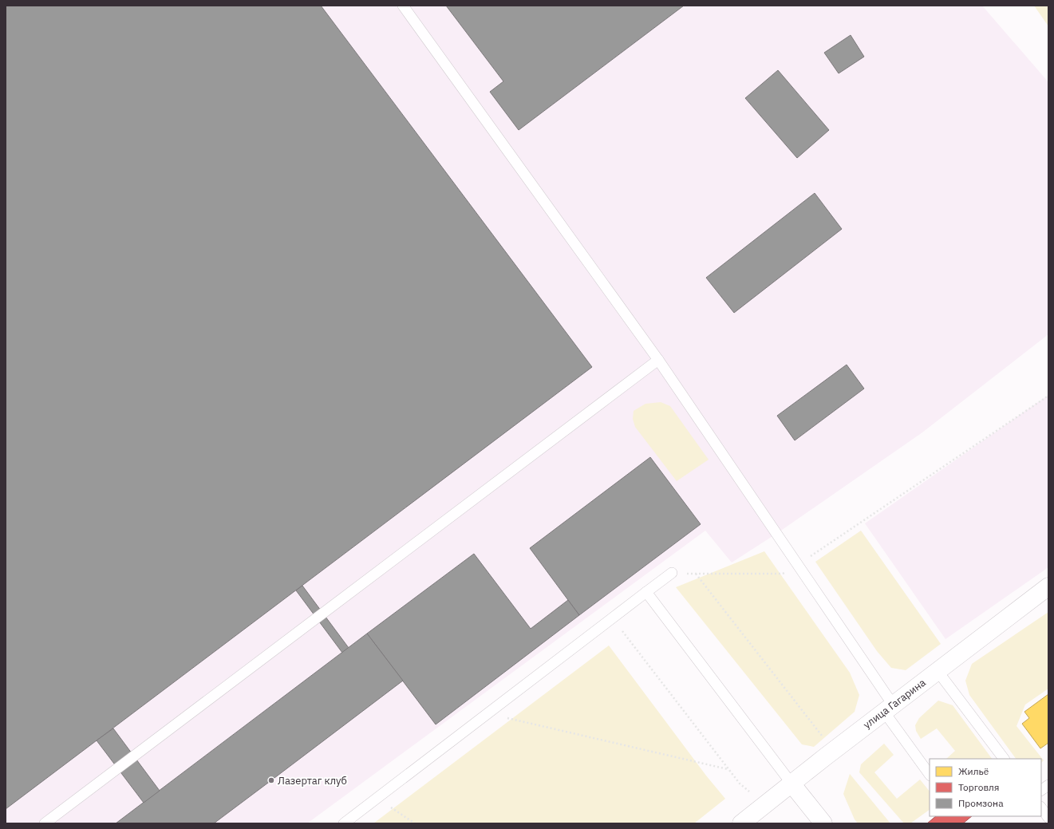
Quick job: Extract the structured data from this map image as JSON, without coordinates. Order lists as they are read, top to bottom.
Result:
{
  "streets": {
    "street": ["улица Гагарина"]
  },
  "places": ["Лазертаг клуб"],
  "legend": ["Жильё", "Торговля", "Промзона"]
}
